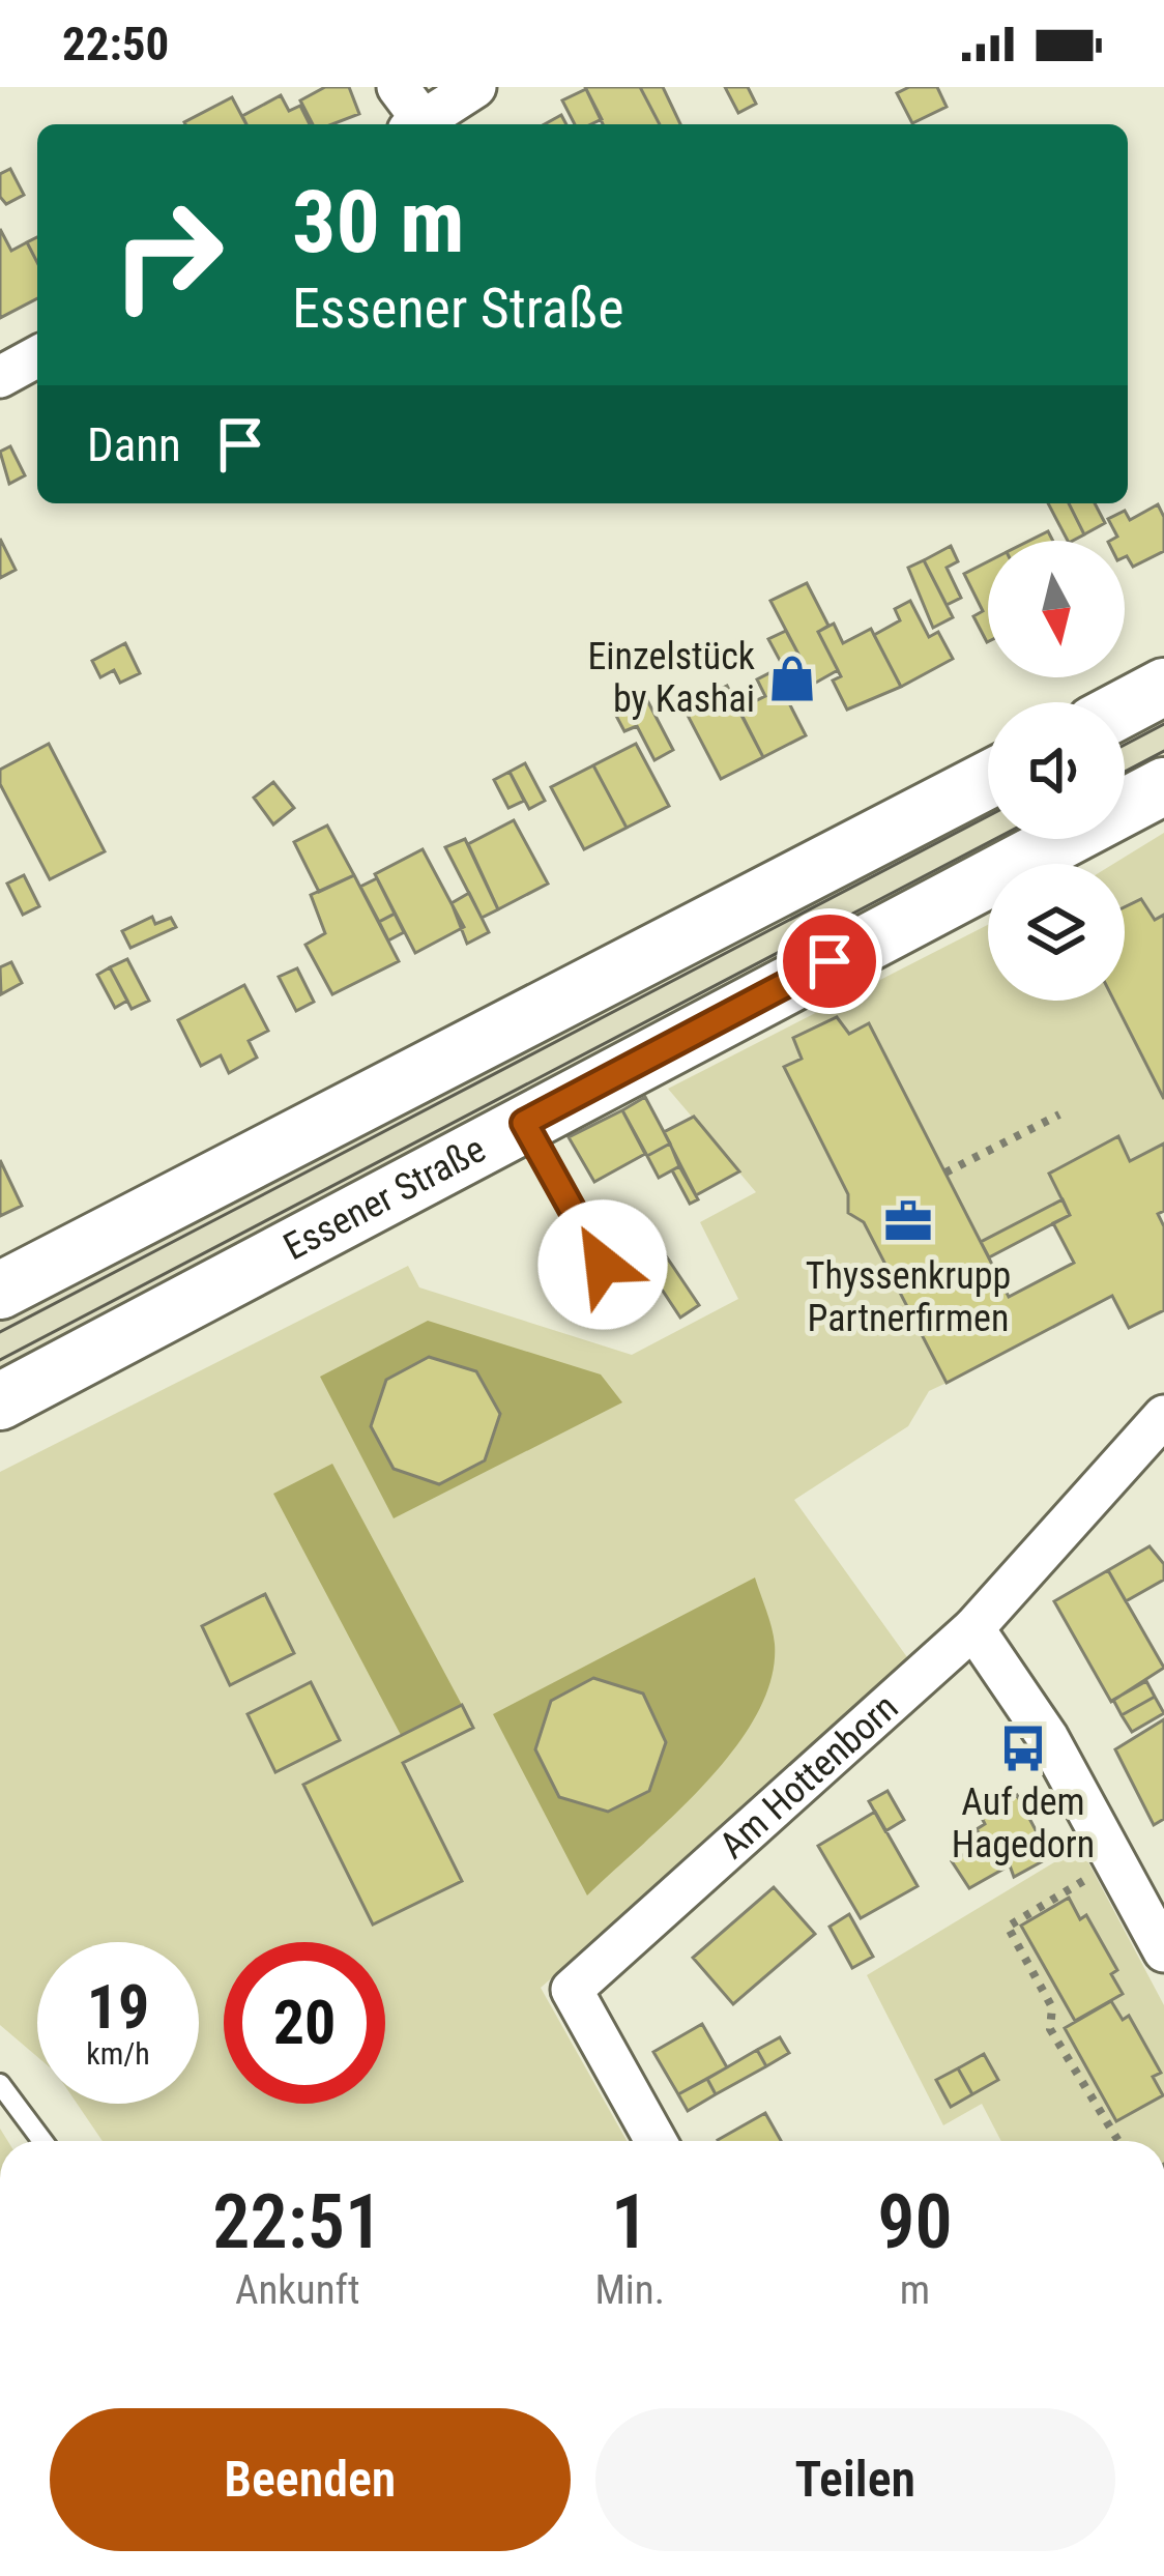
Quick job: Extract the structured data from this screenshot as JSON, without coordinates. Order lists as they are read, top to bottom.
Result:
{
  "streets": {
    "main road": ["Essener Straße"],
    "street": ["Am Hottenborn"]
  },
  "places": {
    "shop": ["Einzelstück by Kashai"],
    "office": ["Thyssenkrupp Partnerfirmen"],
    "bus stop": ["Auf dem Hagedorn"]
  },
  "north": "bottom",
  "page": {
    "status": "22:50",
    "turn": ["30 m", "Essener Straße"],
    "then": "Dann",
    "speed": "19 km/h",
    "limit": "20",
    "eta": [
      "22:51",
      "Ankunft",
      "1",
      "Min.",
      "90",
      "m"
    ],
    "buttons": ["Beenden", "Teilen"]
  }
}
